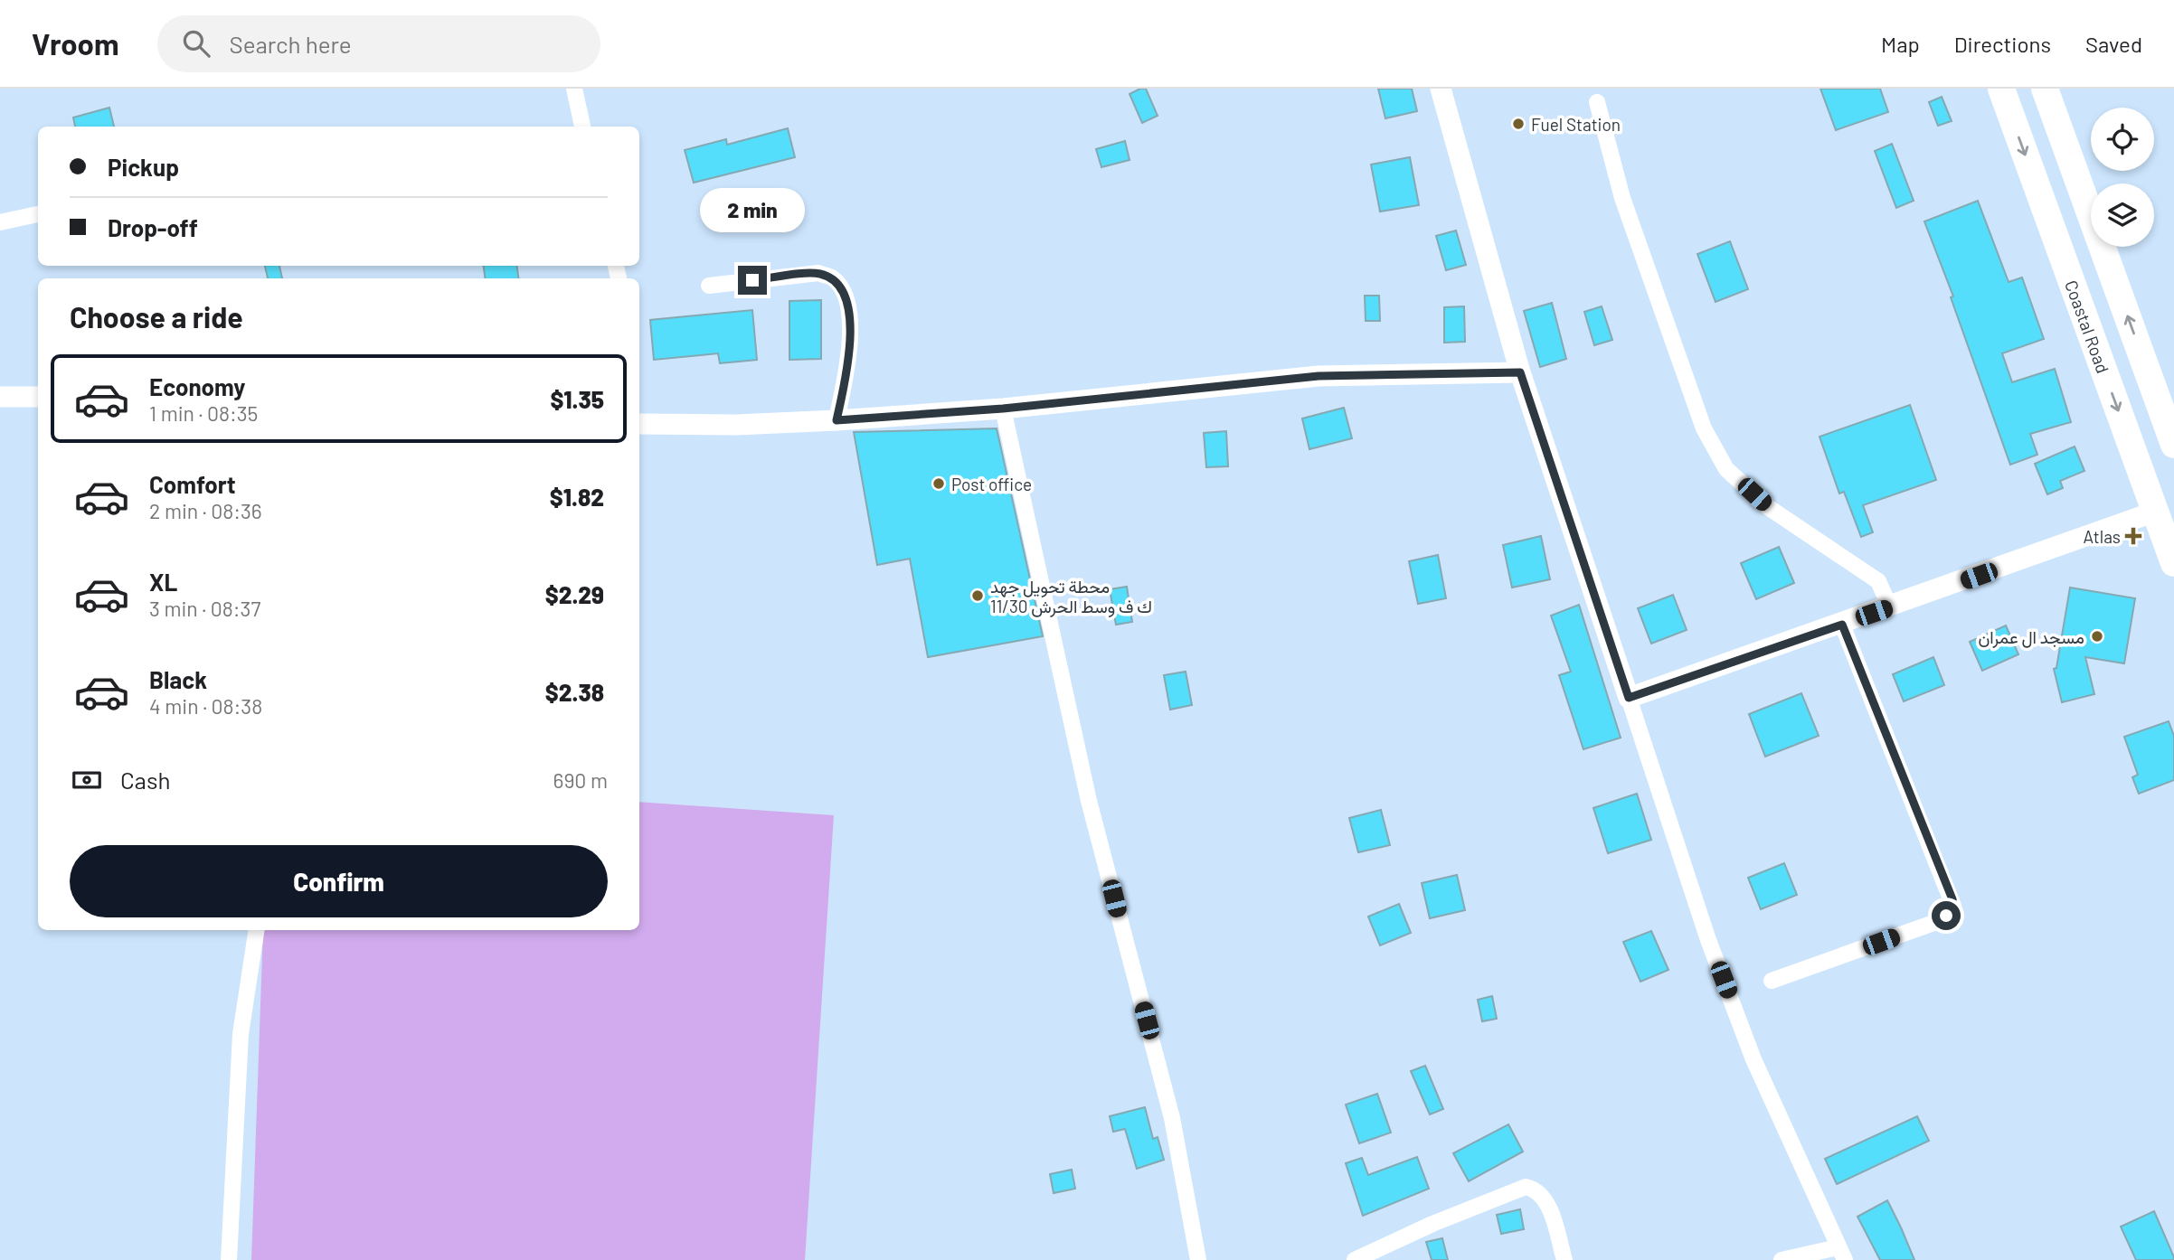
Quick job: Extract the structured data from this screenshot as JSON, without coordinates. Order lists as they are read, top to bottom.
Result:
{
  "streets": {
    "highway": ["Coastal Road"]
  },
  "places": {
    "other": [
      "Fuel Station",
      "Post office",
      "محطة تحويل جهد 11/30 ك ف وسط الحرش",
      "مسجد ال عمران"
    ],
    "health": ["Atlas"]
  },
  "page": {
    "header": "Vroom",
    "search": "Search here",
    "nav": ["Map", "Directions", "Saved"],
    "banner": ["Pickup", "Drop-off"],
    "bubble": "2 min",
    "heading": "Choose a ride",
    "list": [
      {
        "name": "Economy",
        "note": "1 min · 08:35",
        "value": "$1.35"
      },
      {
        "name": "Comfort",
        "note": "2 min · 08:36",
        "value": "$1.82"
      },
      {
        "name": "XL",
        "note": "3 min · 08:37",
        "value": "$2.29"
      },
      {
        "name": "Black",
        "note": "4 min · 08:38",
        "value": "$2.38"
      }
    ],
    "pay": ["Cash", "690 m"],
    "buttons": "Confirm"
  }
}
